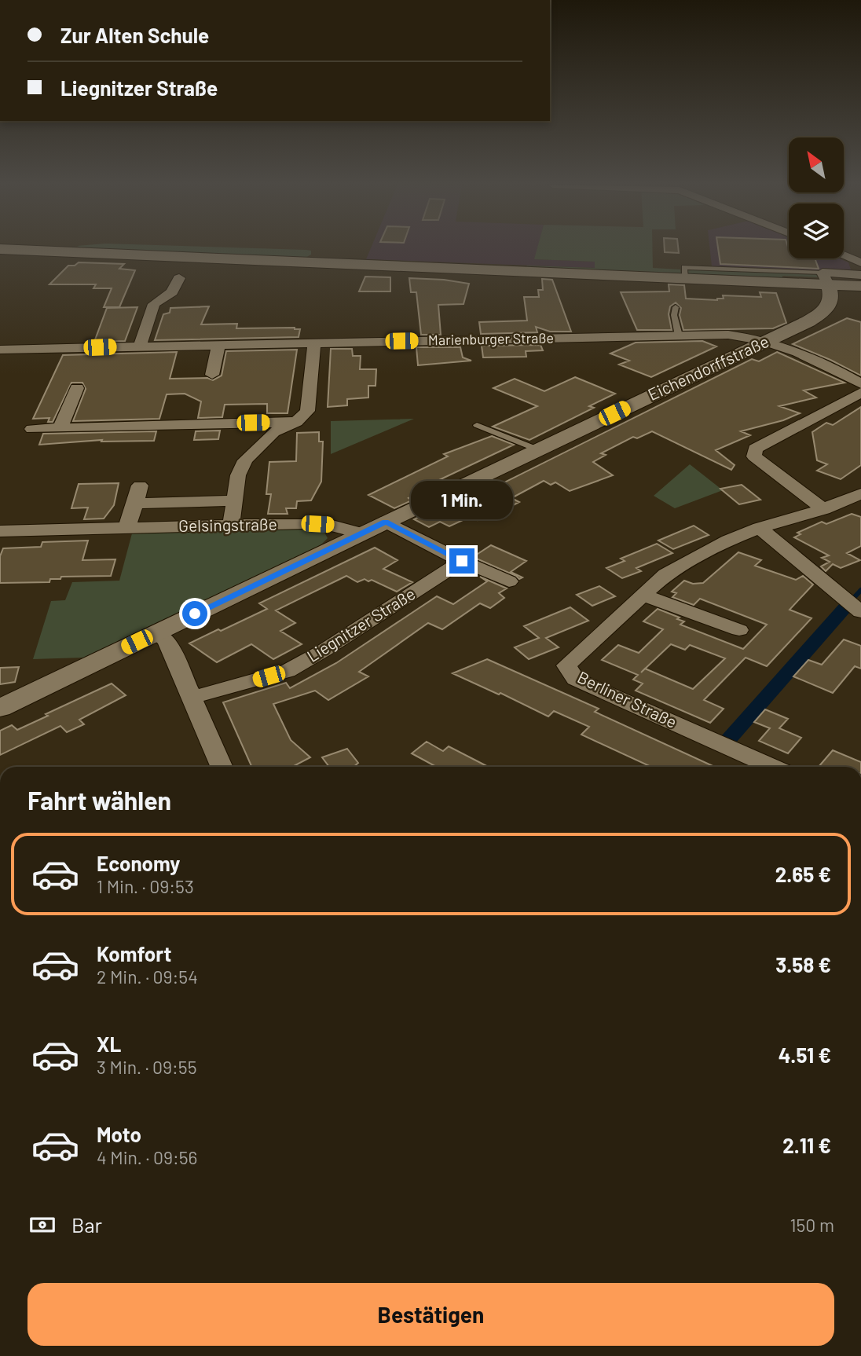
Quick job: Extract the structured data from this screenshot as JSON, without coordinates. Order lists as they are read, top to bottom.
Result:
{
  "streets": {
    "street": [
      "Marienburger Straße",
      "Eichendorffstraße",
      "Gelsingstraße",
      "Liegnitzer Straße",
      "Berliner Straße"
    ]
  },
  "crossings": [
    ["Marienburger Straße", "Eichendorffstraße"],
    ["Eichendorffstraße", "Gelsingstraße"]
  ],
  "north": "top left",
  "page": {
    "banner": ["Zur Alten Schule", "Liegnitzer Straße"],
    "bubble": "1 Min.",
    "heading": "Fahrt wählen",
    "list": [
      {
        "name": "Economy",
        "note": "1 Min. · 09:53",
        "value": "2.65 €"
      },
      {
        "name": "Komfort",
        "note": "2 Min. · 09:54",
        "value": "3.58 €"
      },
      {
        "name": "XL",
        "note": "3 Min. · 09:55",
        "value": "4.51 €"
      },
      {
        "name": "Moto",
        "note": "4 Min. · 09:56",
        "value": "2.11 €"
      }
    ],
    "pay": ["Bar", "150 m"],
    "buttons": "Bestätigen"
  }
}
